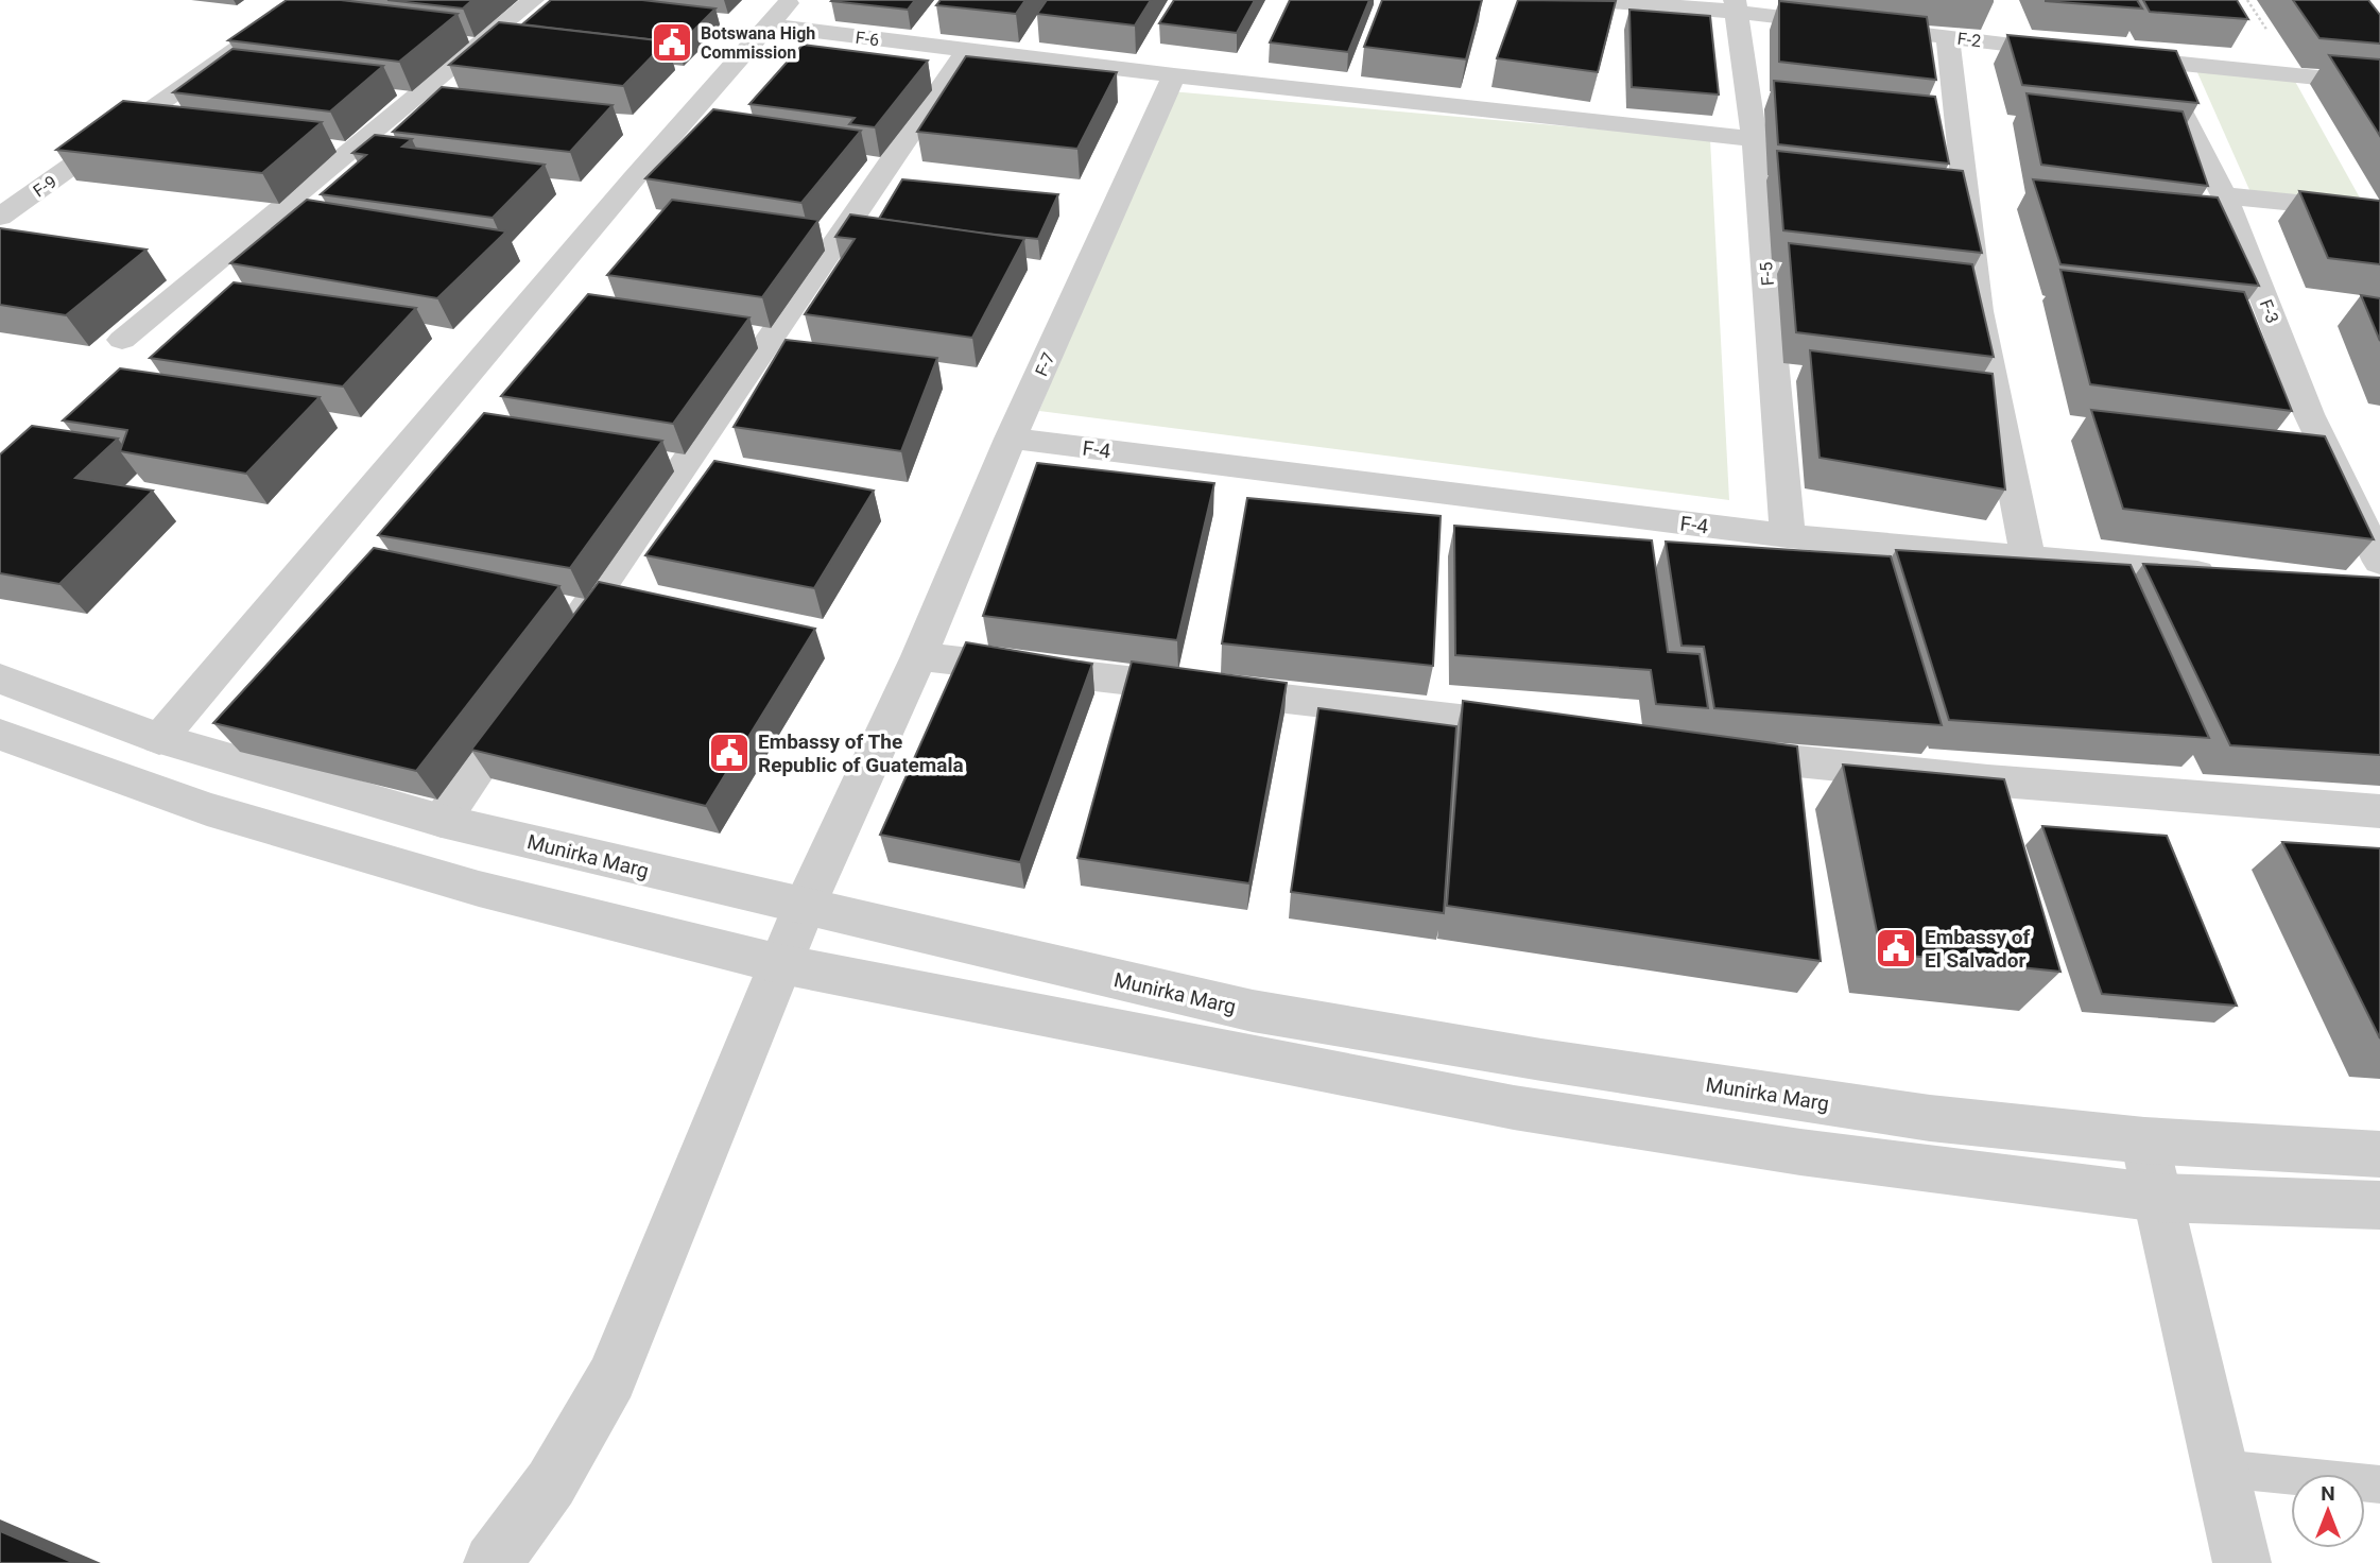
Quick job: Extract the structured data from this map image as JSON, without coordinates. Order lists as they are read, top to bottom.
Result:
{
  "streets": {
    "street": [
      "F-6",
      "F-2",
      "F-9",
      "F-5",
      "F-3",
      "F-7",
      "F-4",
      "Munirka Marg"
    ]
  },
  "crossings": [
    ["F-6", "F-5"],
    ["F-6", "F-7"],
    ["F-2", "F-5"],
    ["F-2", "F-3"],
    ["F-5", "F-4"],
    ["F-7", "F-4"],
    ["F-7", "Munirka Marg"]
  ],
  "places": {
    "public building": ["Botswana High Commission", "Embassy of The Republic of Guatemala", "Embassy of El Salvador"]
  },
  "north": "top"
}
